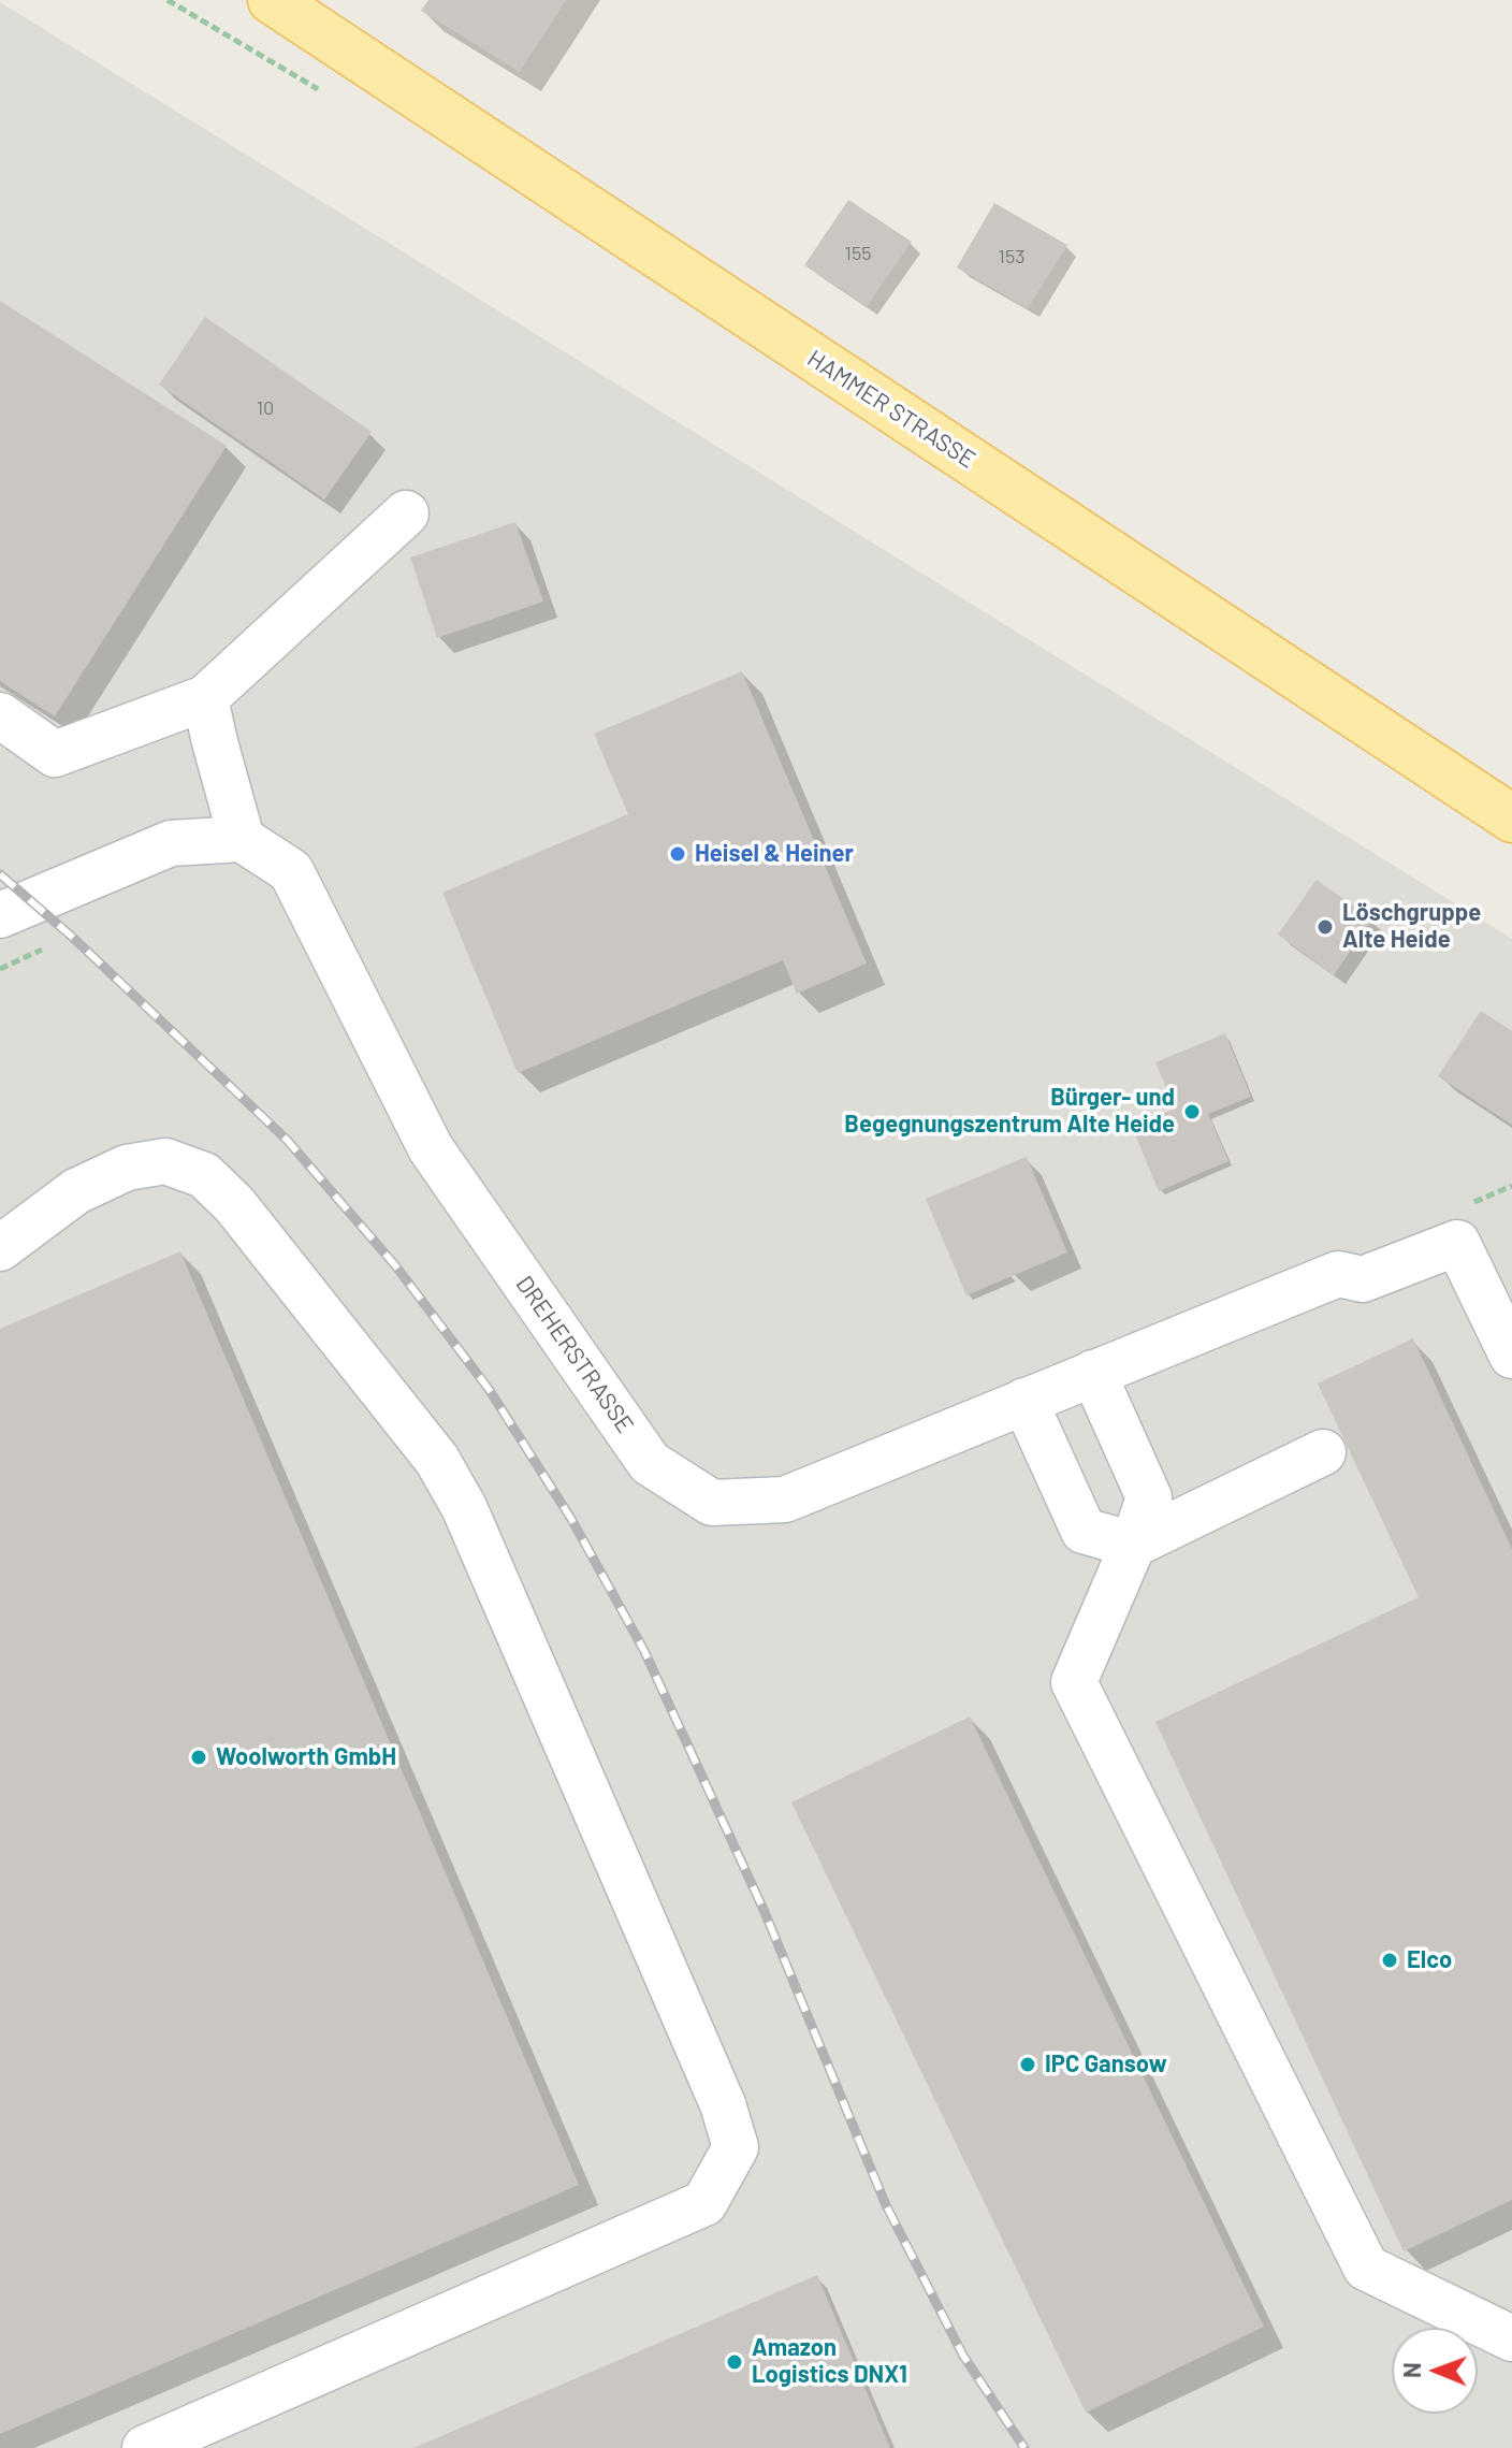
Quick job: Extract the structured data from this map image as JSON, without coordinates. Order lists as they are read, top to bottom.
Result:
{
  "streets": {
    "main road": ["HAMMER STRASSE"],
    "street": ["DREHERSTRASSE"]
  },
  "places": [
    "Heisel & Heiner",
    "Löschgruppe Alte Heide",
    "Bürger- und Begegnungszentrum Alte Heide",
    "Woolworth GmbH",
    "Elco",
    "IPC Gansow",
    "Amazon Logistics DNX1"
  ],
  "house_numbers": ["155", "153", "10"],
  "north": "left"
}
